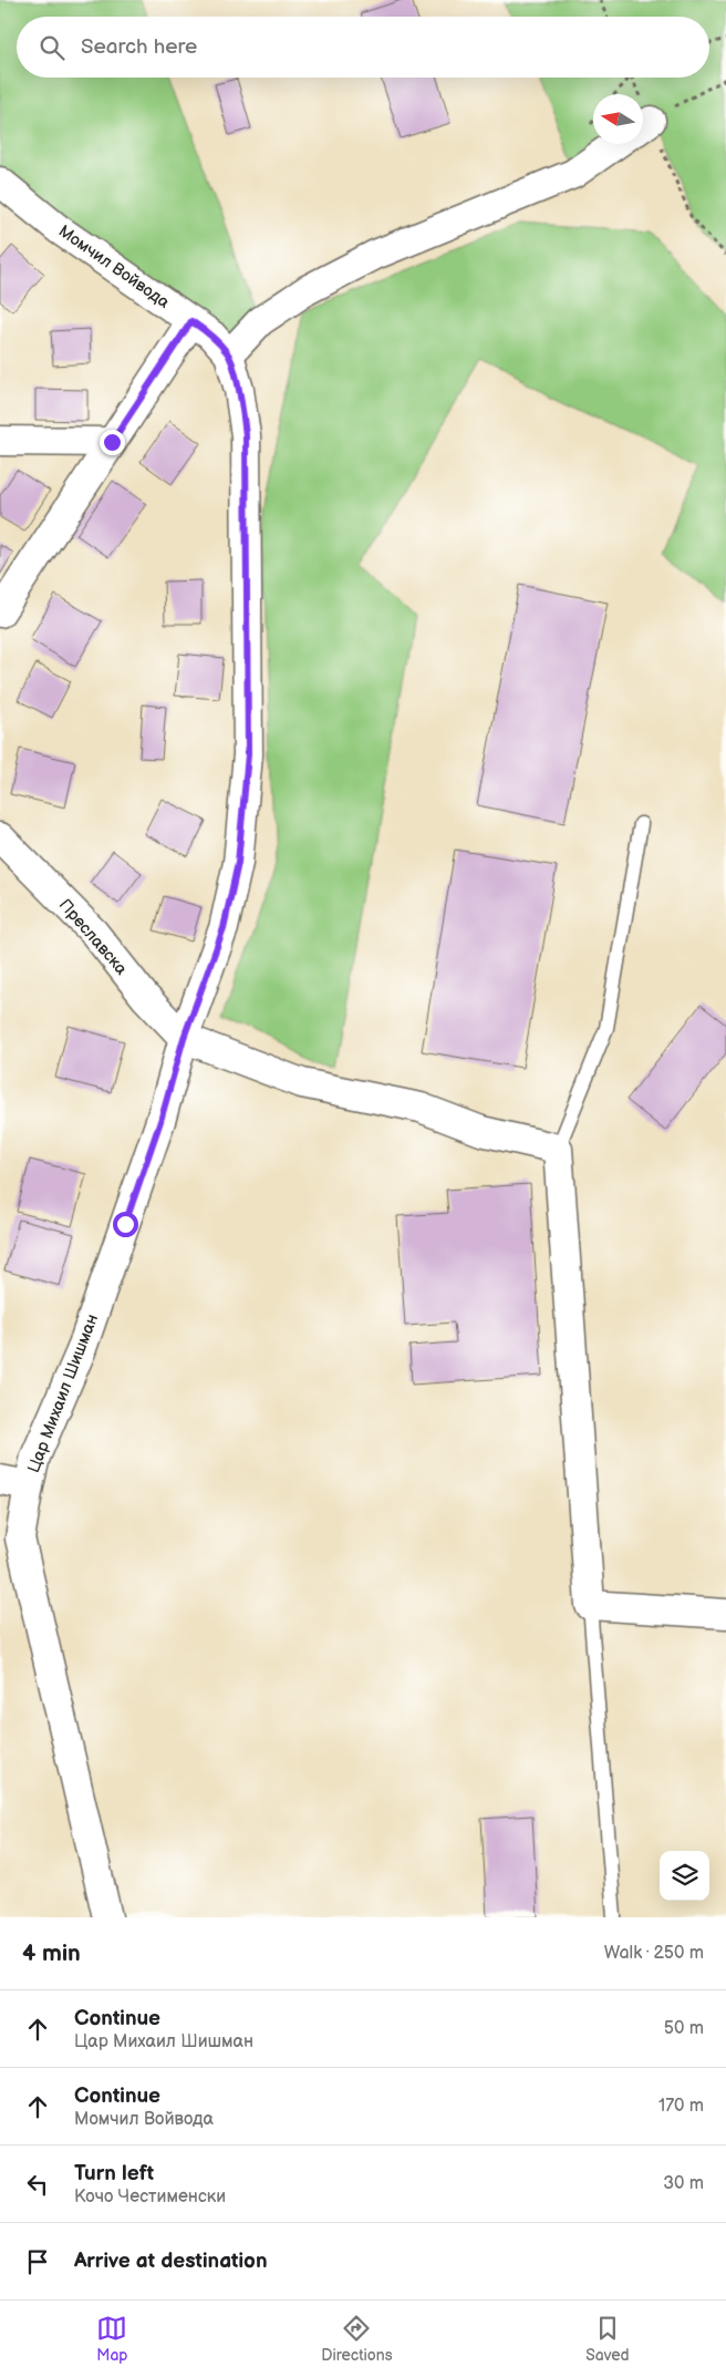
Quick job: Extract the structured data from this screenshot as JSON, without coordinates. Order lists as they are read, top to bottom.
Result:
{
  "streets": {
    "street": ["Момчил Войвода", "Преславска", "Цар Михаил Шишман"]
  },
  "crossings": [
    ["Момчил Войвода", "Преславска"],
    ["Момчил Войвода", "Цар Михаил Шишман"],
    ["Преславска", "Цар Михаил Шишман"]
  ],
  "north": "left",
  "page": {
    "search": "Search here",
    "heading": ["4 min", "Walk · 250 m"],
    "list": [
      ["Continue", "Цар Михаил Шишман", "50 m"],
      ["Continue", "Момчил Войвода", "170 m"],
      ["Turn left", "Кочо Честименски", "30 m"],
      "Arrive at destination"
    ],
    "nav": ["Map", "Directions", "Saved"]
  }
}
